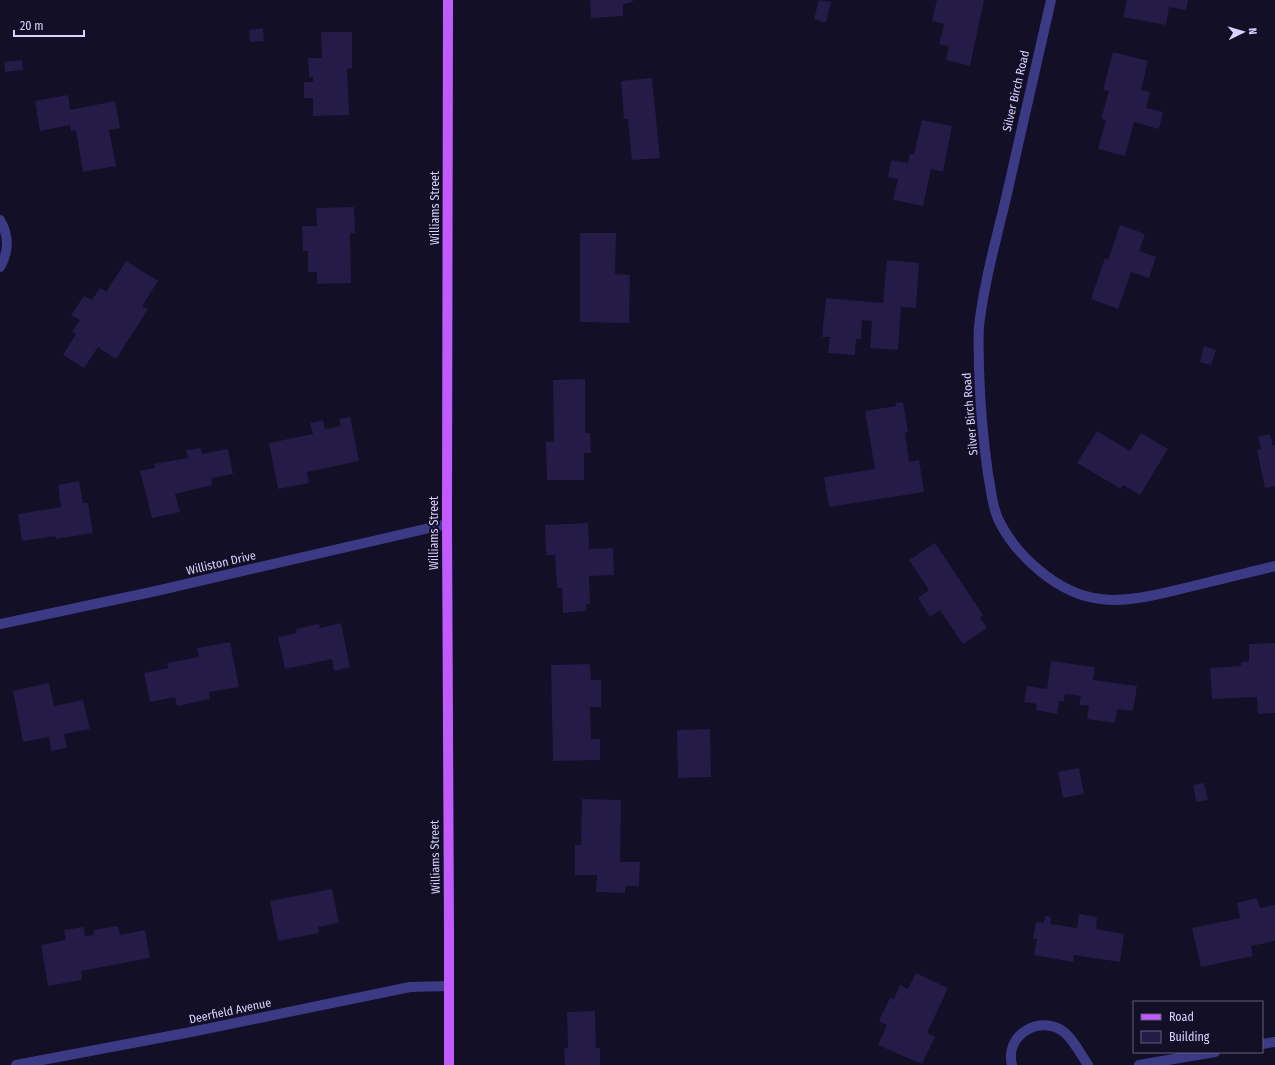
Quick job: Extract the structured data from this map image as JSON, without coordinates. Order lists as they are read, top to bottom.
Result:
{
  "streets": {
    "main road": ["Williams Street"],
    "street": ["Silver Birch Road", "Williston Drive", "Deerfield Avenue"]
  },
  "crossings": [
    ["Williams Street", "Williston Drive"],
    ["Williams Street", "Deerfield Avenue"]
  ],
  "legend": ["Road", "Building"],
  "scale_bar": "20 m",
  "north": "right"
}
